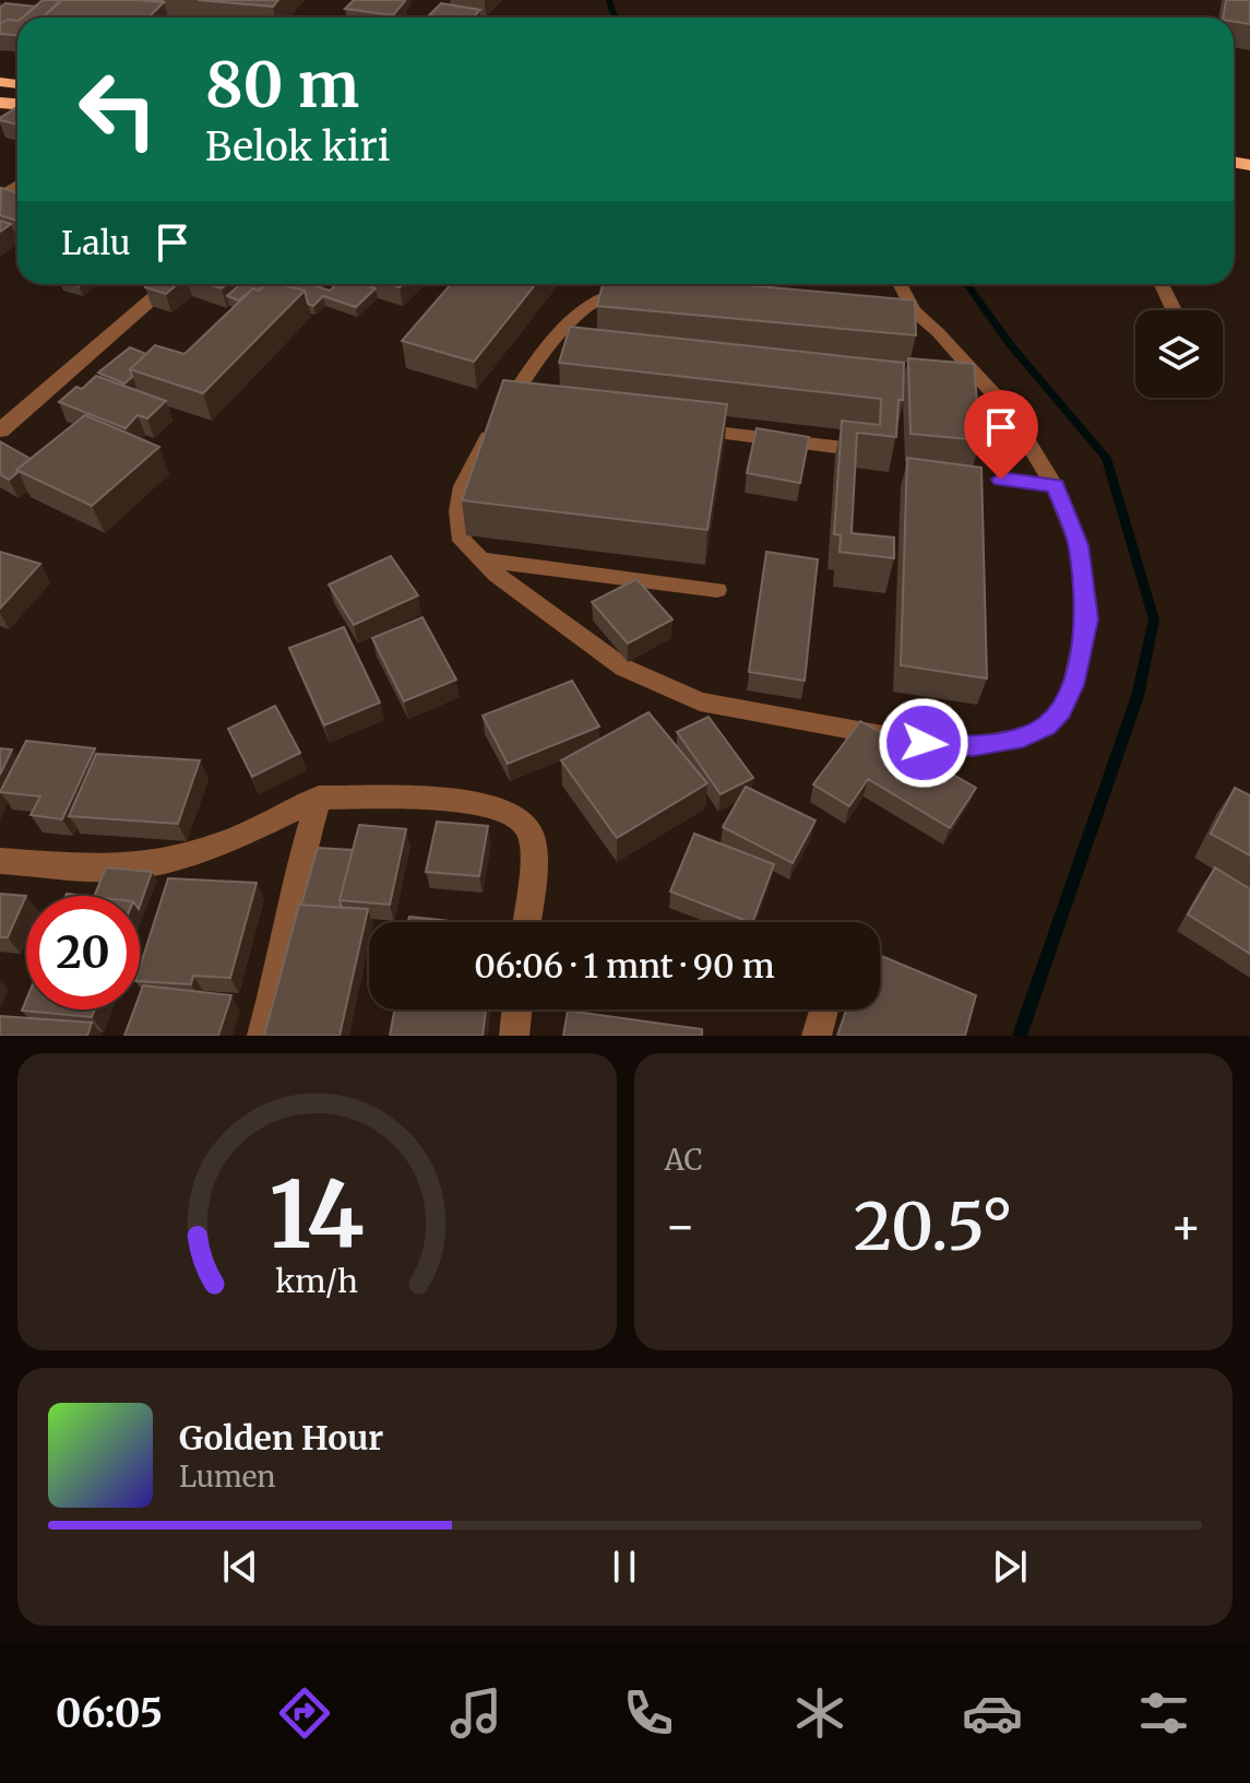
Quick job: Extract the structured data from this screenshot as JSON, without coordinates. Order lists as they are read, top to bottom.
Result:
{
  "page": {
    "turn": ["80 m", "Belok kiri"],
    "then": "Lalu",
    "limit": "20",
    "trip": "06:06 · 1 mnt · 90 m",
    "tile": "AC",
    "heat": ["−", "20.5°", "+"],
    "song": ["Golden Hour", "Lumen"],
    "tabs": "06:05",
    "gauge": ["14", "km/h"]
  }
}
